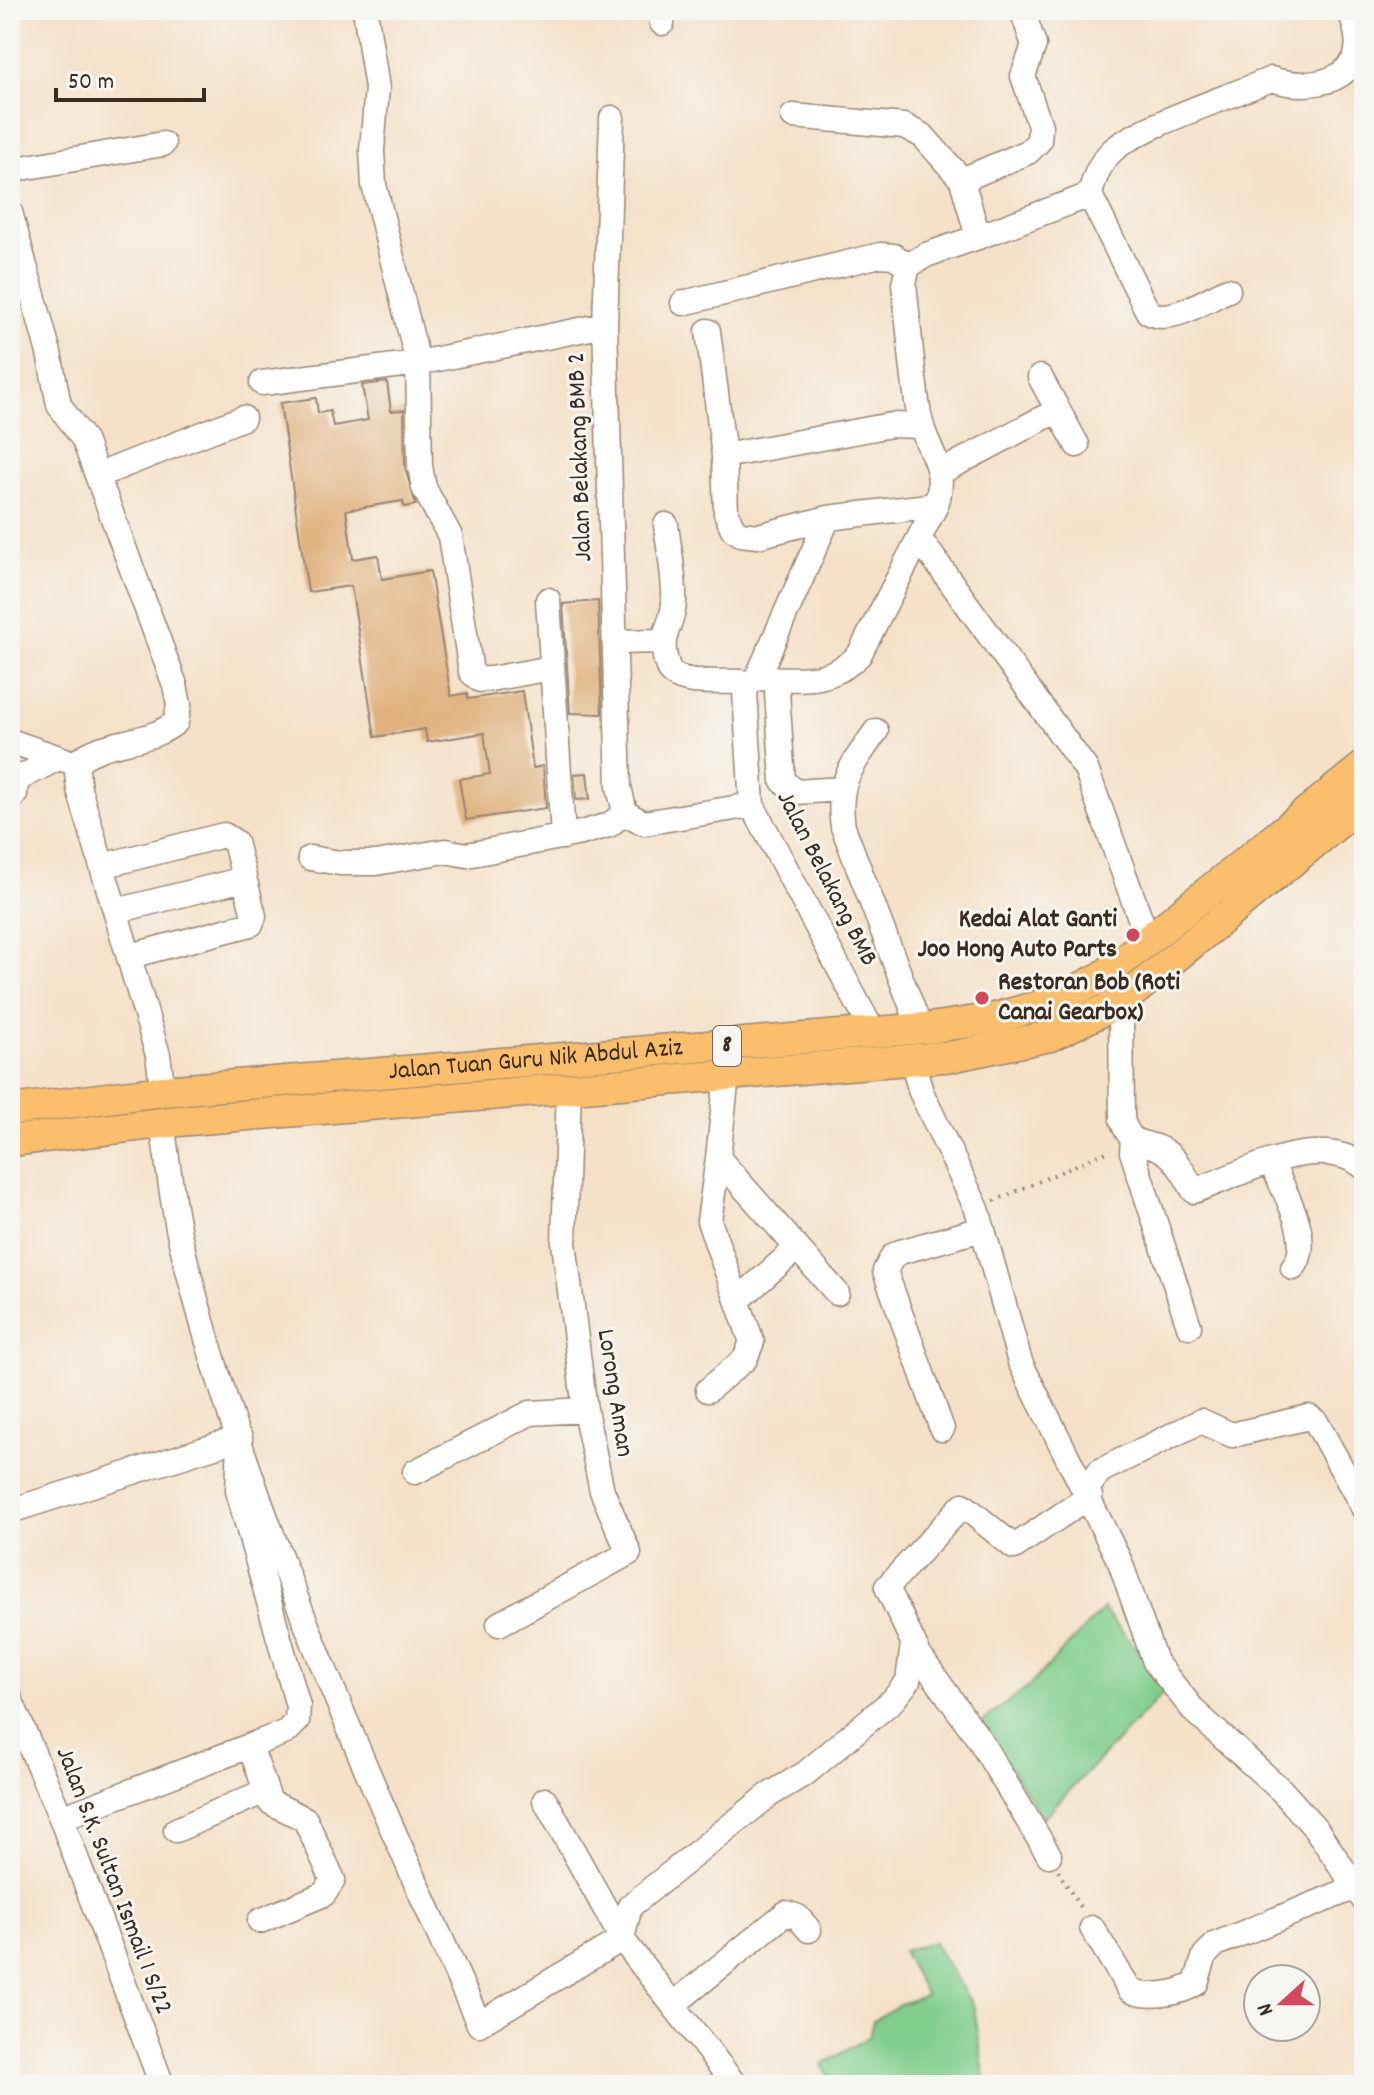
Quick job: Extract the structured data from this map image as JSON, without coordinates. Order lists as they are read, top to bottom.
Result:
{
  "streets": {
    "main road": ["8", "Jalan Tuan Guru Nik Abdul Aziz"],
    "street": [
      "Jalan Belakang BMB 2",
      "Jalan Belakang BMB",
      "Lorong Aman",
      "Jalan S.K. Sultan Ismail 1 S/22"
    ]
  },
  "crossings": [
    ["Jalan Belakang BMB", "Jalan Tuan Guru Nik Abdul Aziz"],
    ["Jalan Tuan Guru Nik Abdul Aziz", "Lorong Aman"]
  ],
  "places": ["Kedai Alat Ganti Joo Hong Auto Parts", "Restoran Bob (Roti Canai Gearbox)"],
  "scale_bar": "50 m",
  "north": "left"
}
